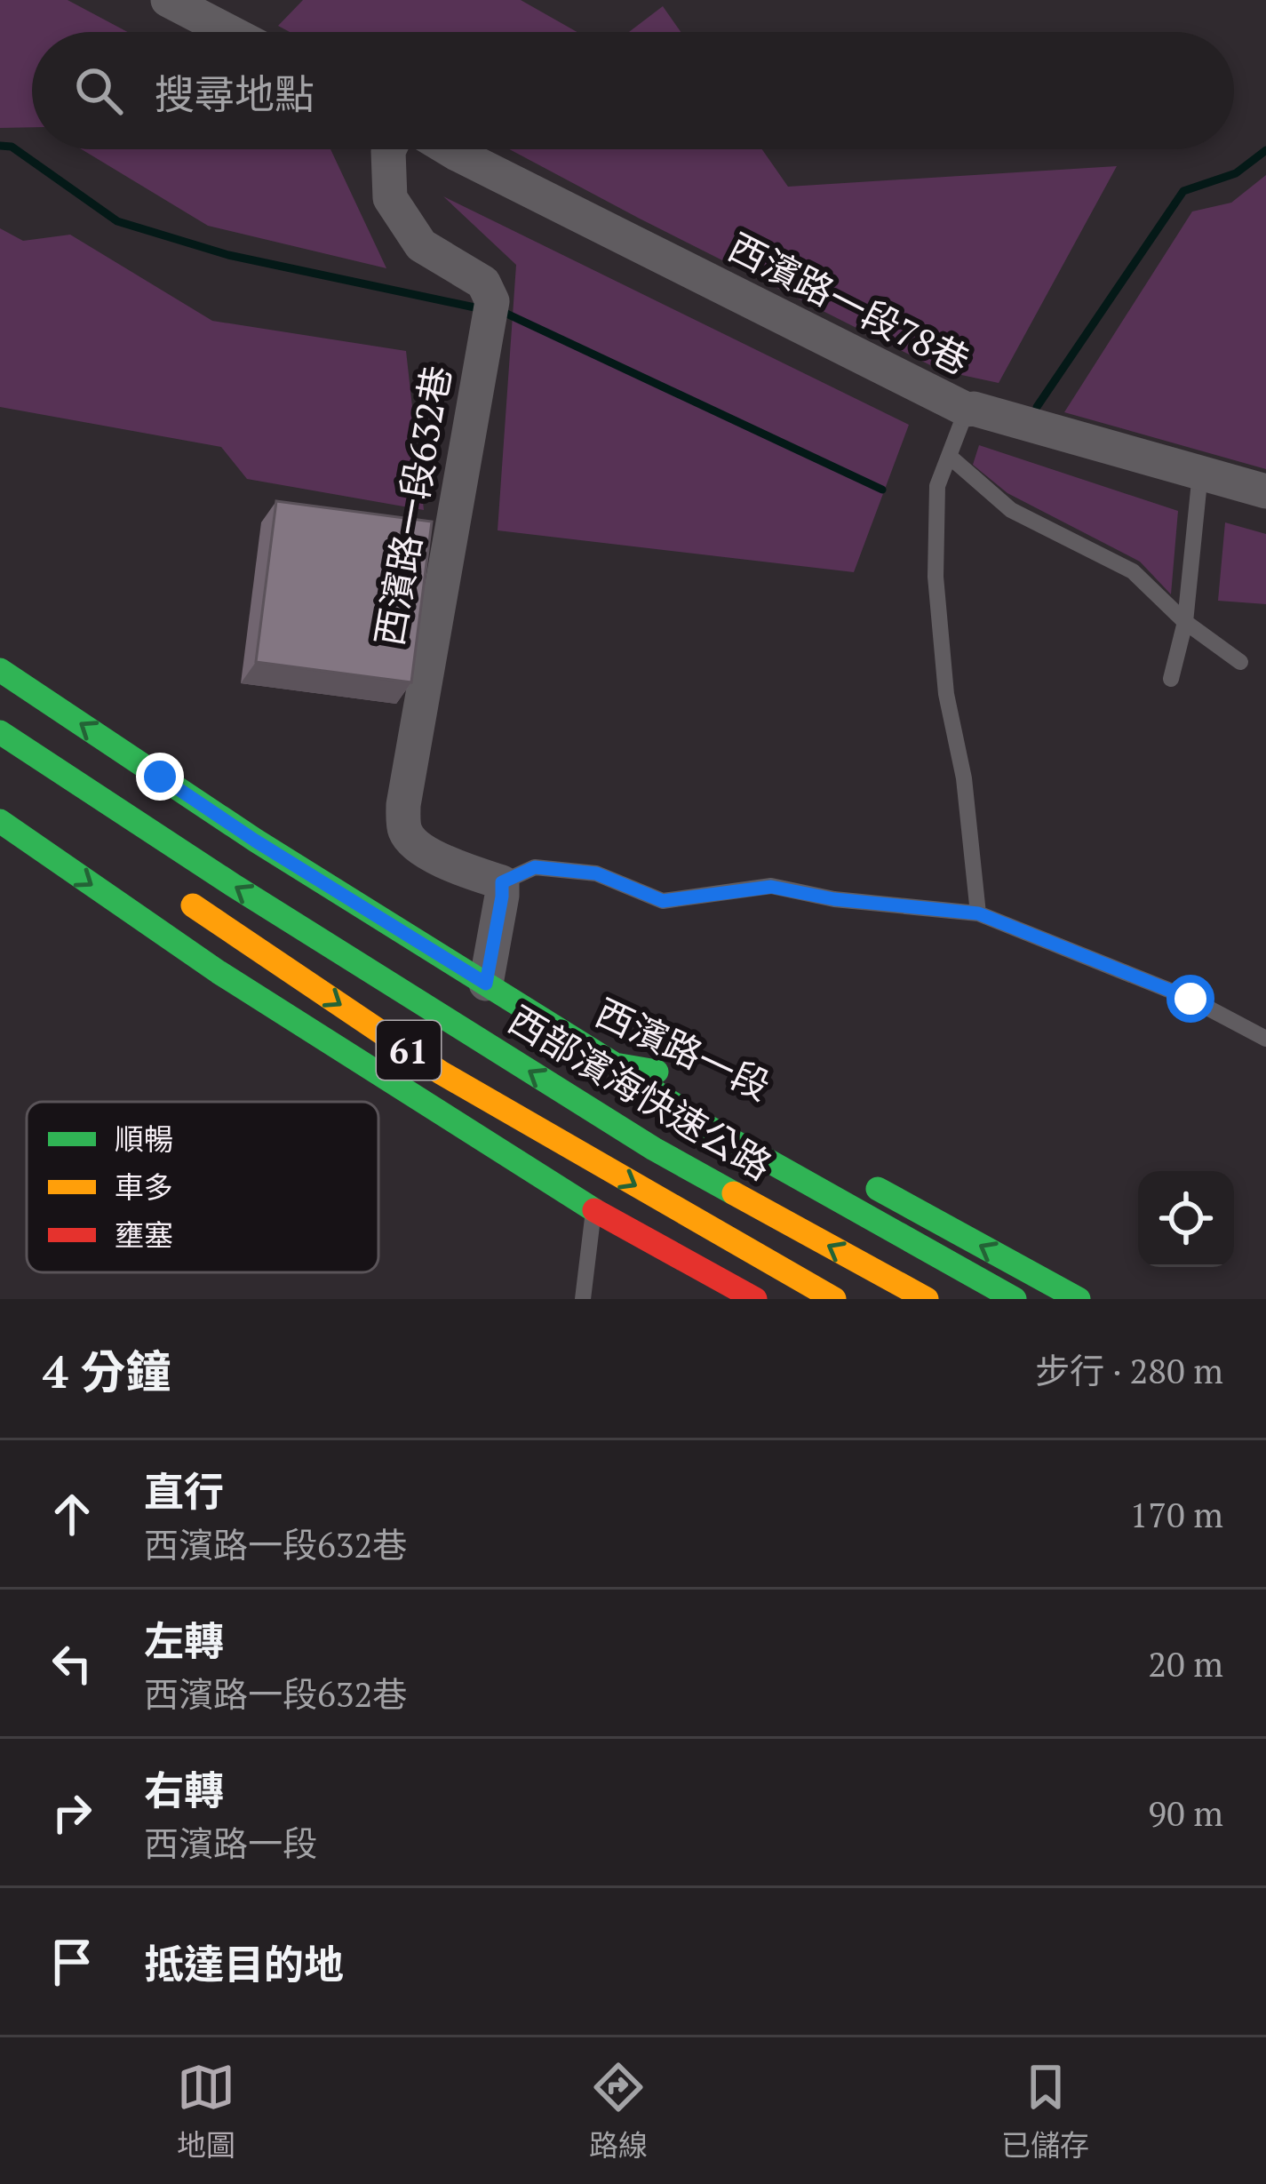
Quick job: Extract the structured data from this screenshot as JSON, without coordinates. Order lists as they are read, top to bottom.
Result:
{
  "streets": {
    "main road": ["西濱路一段", "61", "西部濱海快速公路"],
    "street": ["西濱路一段78巷", "西濱路一段632巷"]
  },
  "legend": ["順暢", "車多", "壅塞"],
  "page": {
    "search": "搜尋地點",
    "heading": ["4 分鐘", "步行 · 280 m"],
    "list": [
      ["直行", "西濱路一段632巷", "170 m"],
      ["左轉", "西濱路一段632巷", "20 m"],
      ["右轉", "西濱路一段", "90 m"],
      "抵達目的地"
    ],
    "nav": ["地圖", "路線", "已儲存"]
  }
}
